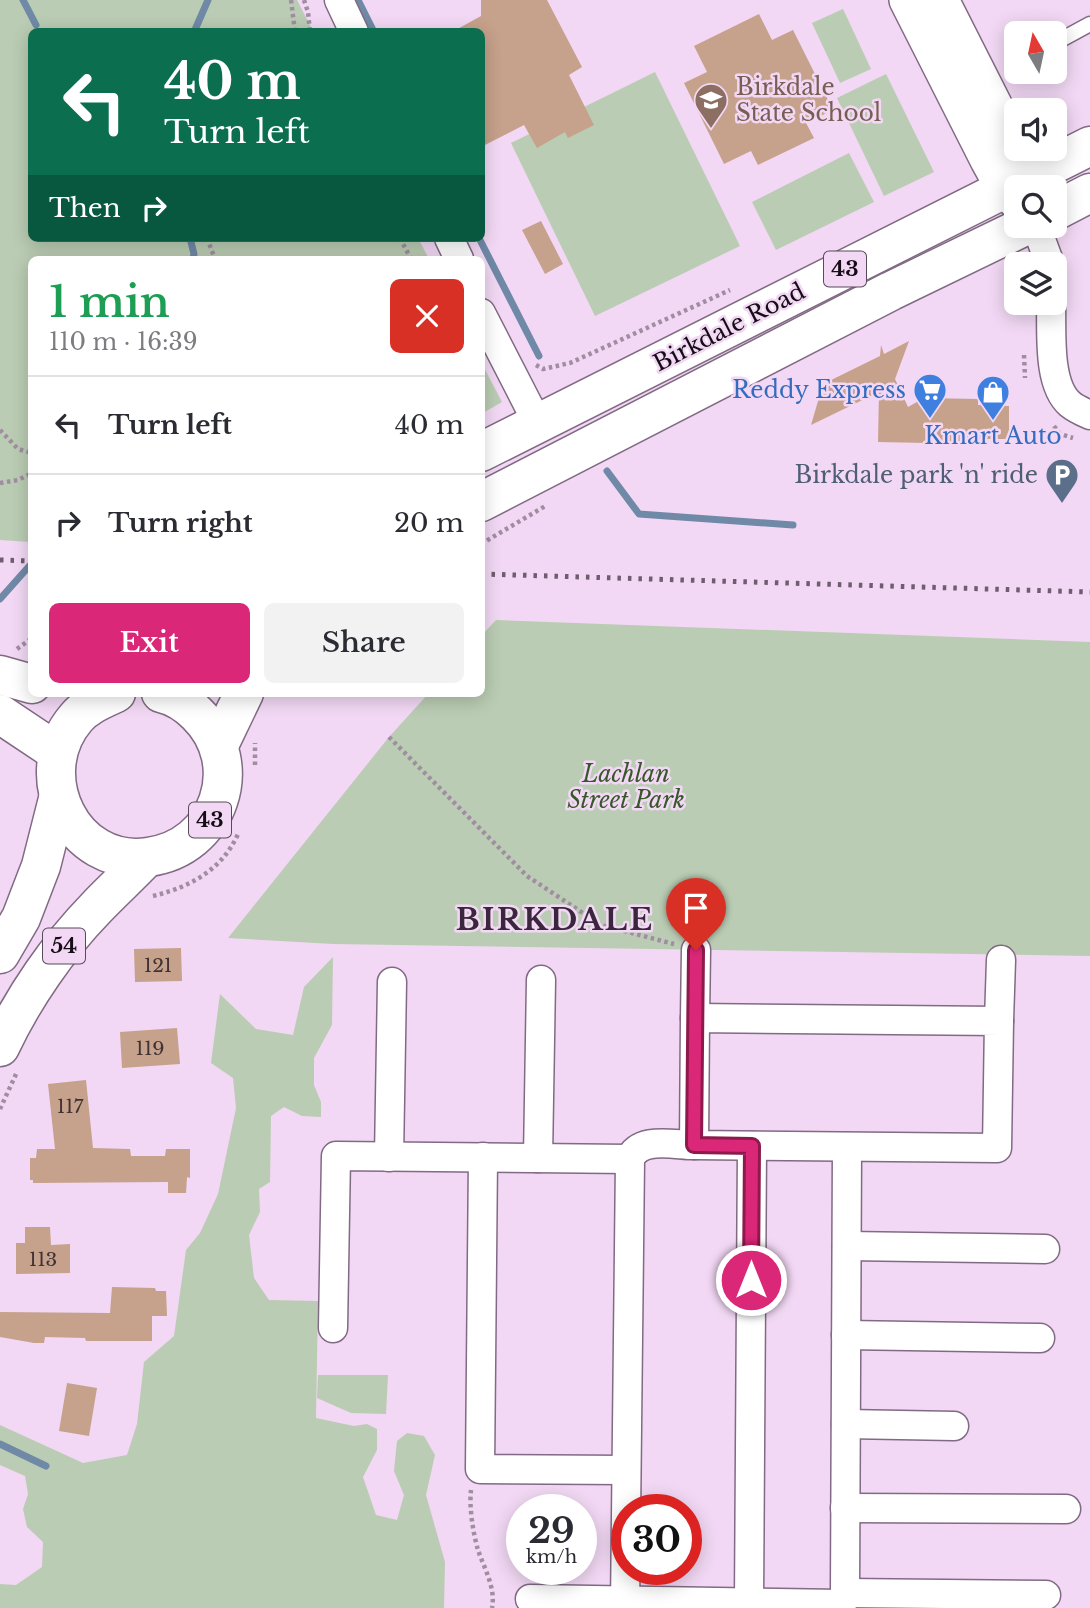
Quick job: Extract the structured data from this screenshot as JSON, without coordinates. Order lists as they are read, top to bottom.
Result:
{
  "streets": {
    "main road": ["43", "Birkdale Road", "54"]
  },
  "crossings": [
    ["43", "54"]
  ],
  "districts": ["BIRKDALE"],
  "parks": ["Lachlan Street Park"],
  "places": {
    "school or university": ["Birkdale State School"],
    "supermarket": ["Reddy Express"],
    "shop": ["Kmart Auto"],
    "parking": ["Birkdale park 'n' ride"]
  },
  "house_numbers": [
    "121",
    "119",
    "117",
    "113"
  ],
  "north": "top",
  "page": {
    "turn": ["40 m", "Turn left"],
    "then": "Then",
    "heading": ["1 min", "110 m · 16:39"],
    "list": [
      {
        "name": "Turn left",
        "value": "40 m"
      },
      {
        "name": "Turn right",
        "value": "20 m"
      }
    ],
    "buttons": ["Exit", "Share"],
    "speed": "29 km/h",
    "limit": "30"
  }
}
